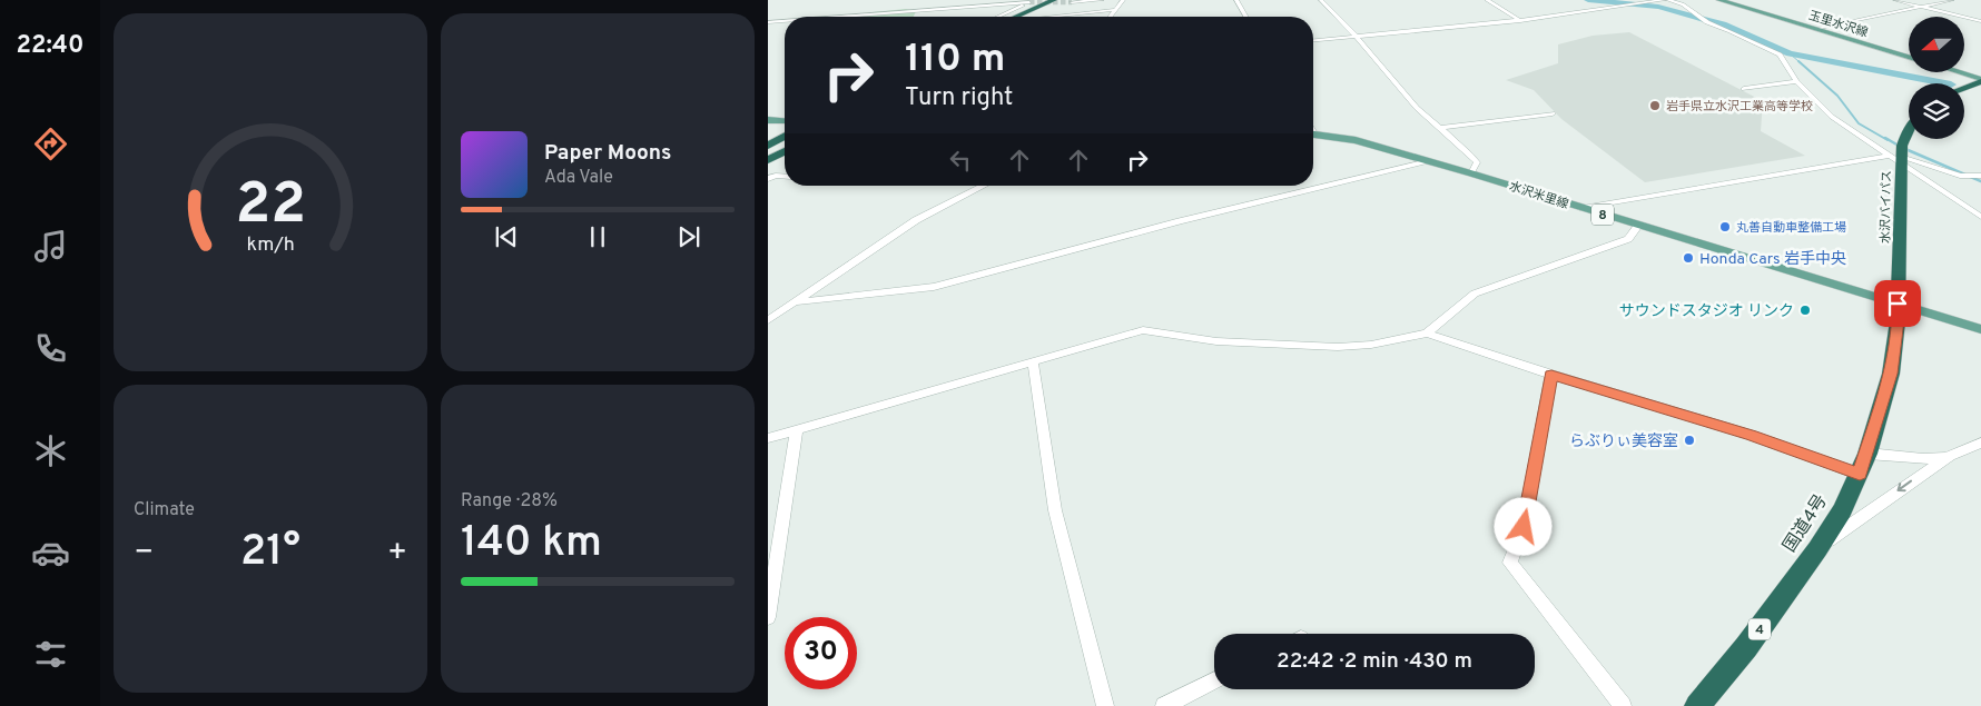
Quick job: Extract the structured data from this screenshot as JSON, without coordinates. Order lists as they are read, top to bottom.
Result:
{
  "streets": {
    "highway": ["水沢バイパス", "国道4号", "4"],
    "main road": ["玉里水沢線", "水沢米里線", "8"]
  },
  "crossings": [
    ["水沢米里線", "水沢バイパス"],
    ["水沢米里線", "国道4号"],
    ["水沢バイパス", "国道4号"]
  ],
  "places": [
    "岩手県立水沢工業高等学校",
    "丸善自動車整備工場",
    "Honda Cars 岩手中央",
    "サウンドスタジオ リンク",
    "らぶりぃ美容室"
  ],
  "north": "left",
  "page": {
    "tabs": "22:40",
    "turn": ["110 m", "Turn right"],
    "song": ["Paper Moons", "Ada Vale"],
    "tile": [
      "Climate",
      ["Range · 28%", "140 km"]
    ],
    "heat": ["−", "21°", "+"],
    "limit": "30",
    "trip": "22:42 · 2 min · 430 m",
    "gauge": ["22", "km/h"]
  }
}
